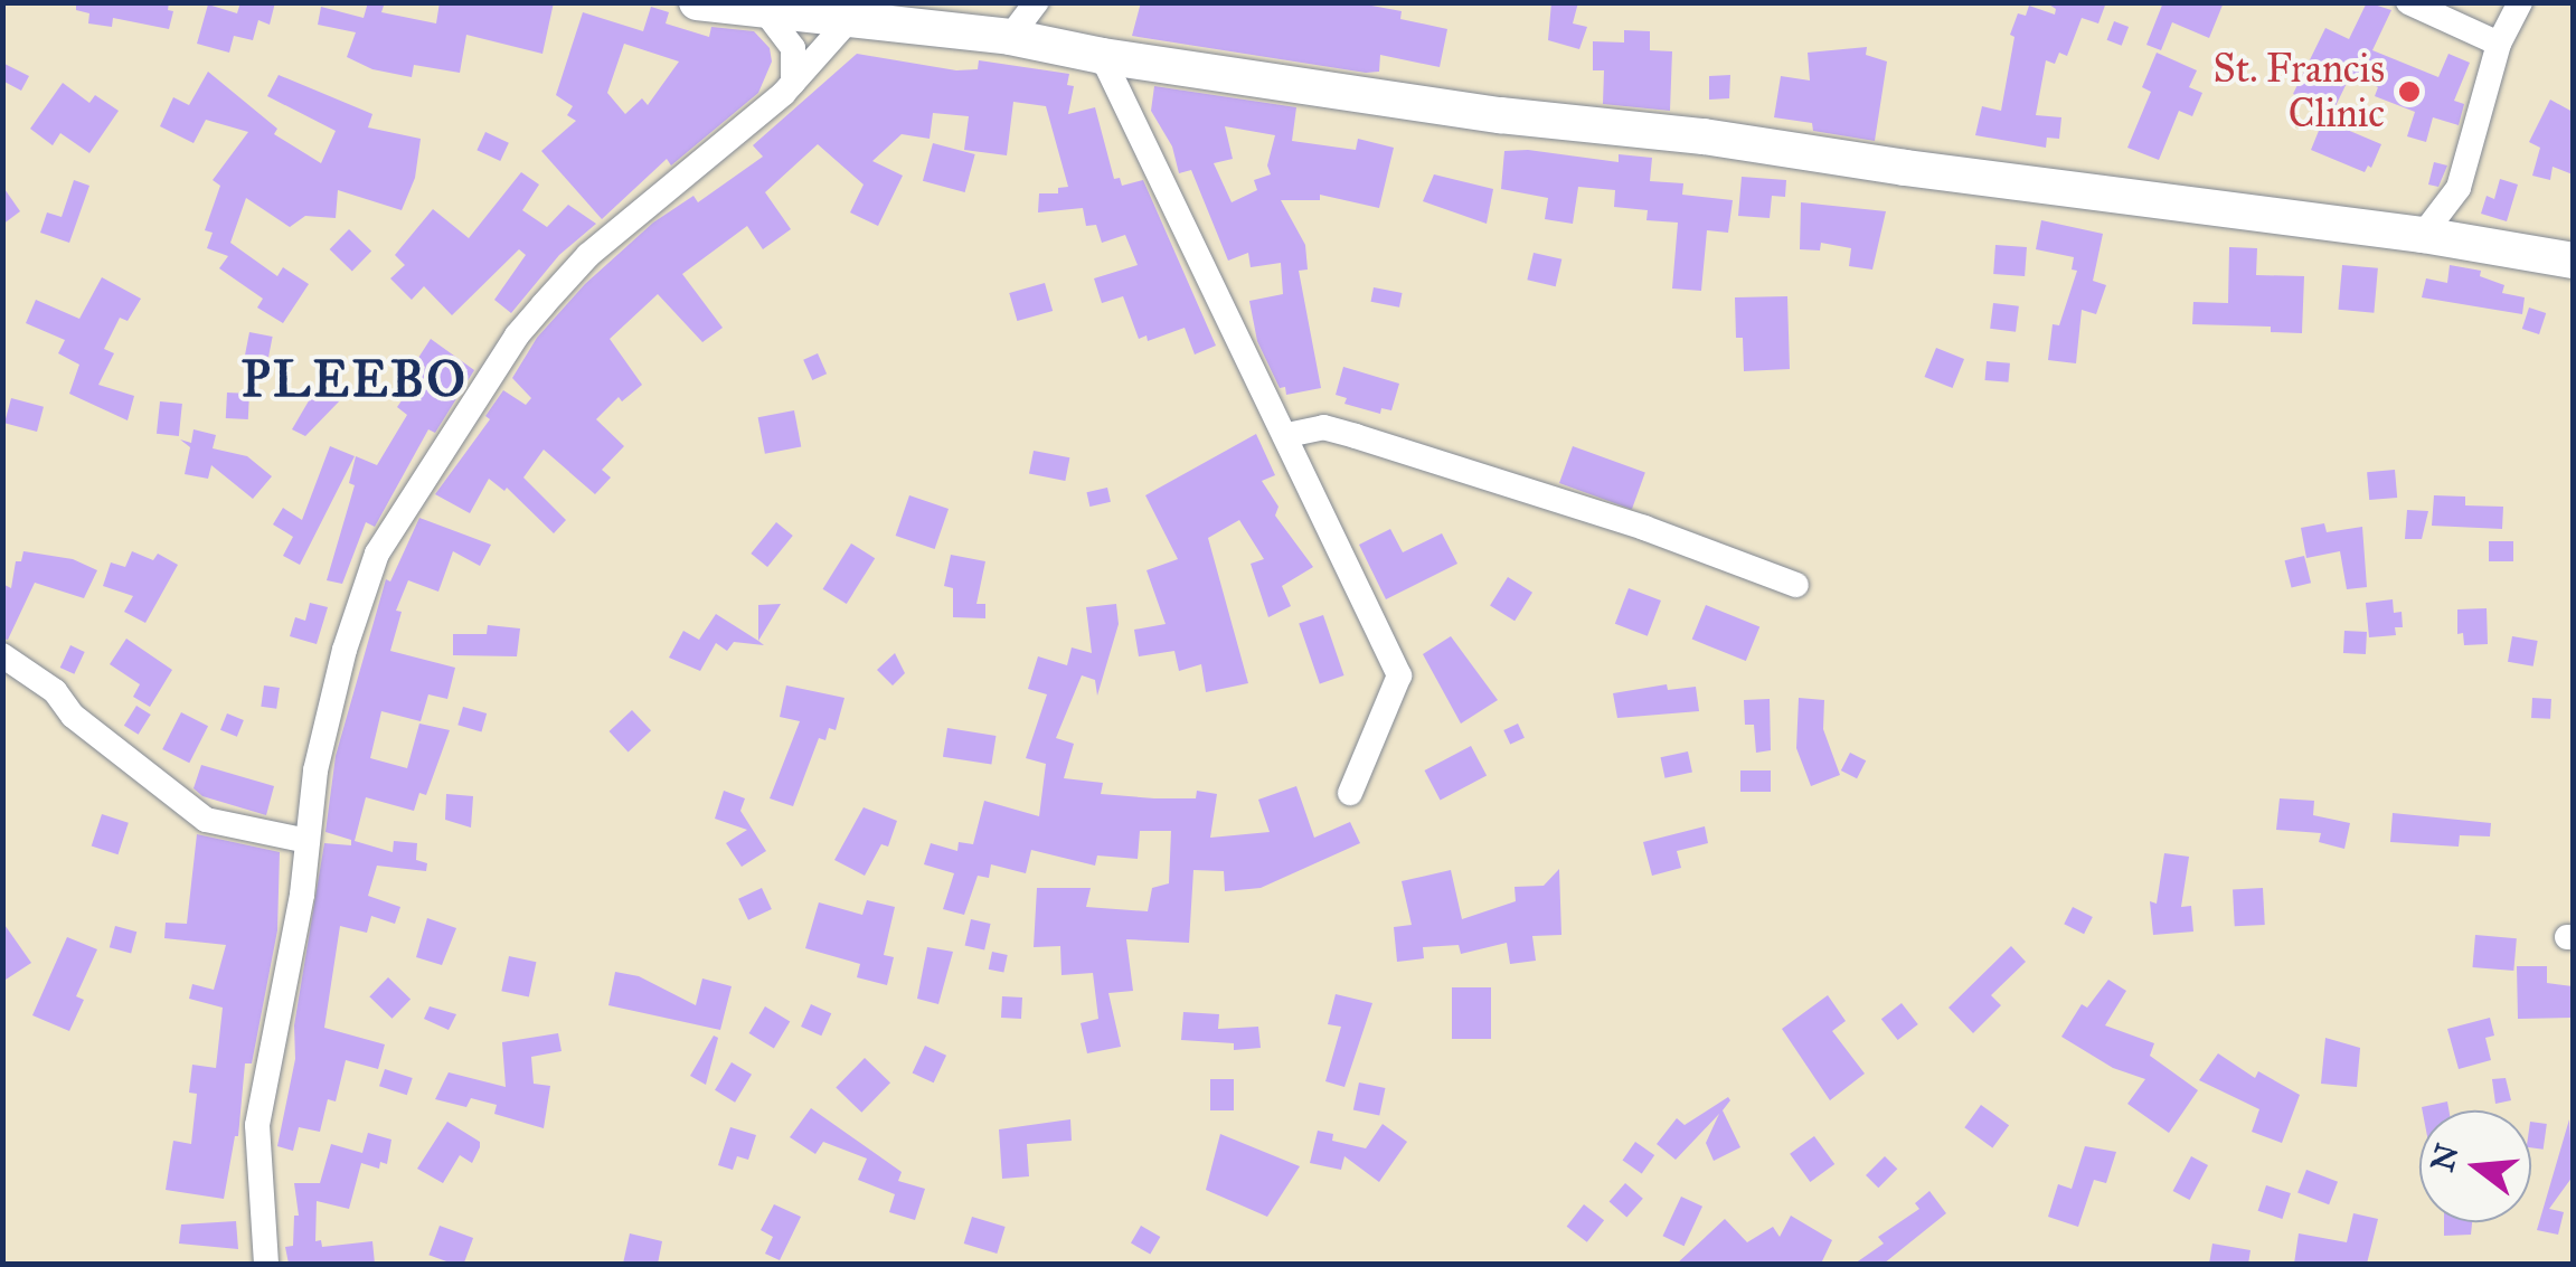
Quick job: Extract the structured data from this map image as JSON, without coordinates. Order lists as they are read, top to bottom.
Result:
{
  "districts": ["PLEEBO"],
  "places": ["St. Francis Clinic"],
  "north": "left"
}
